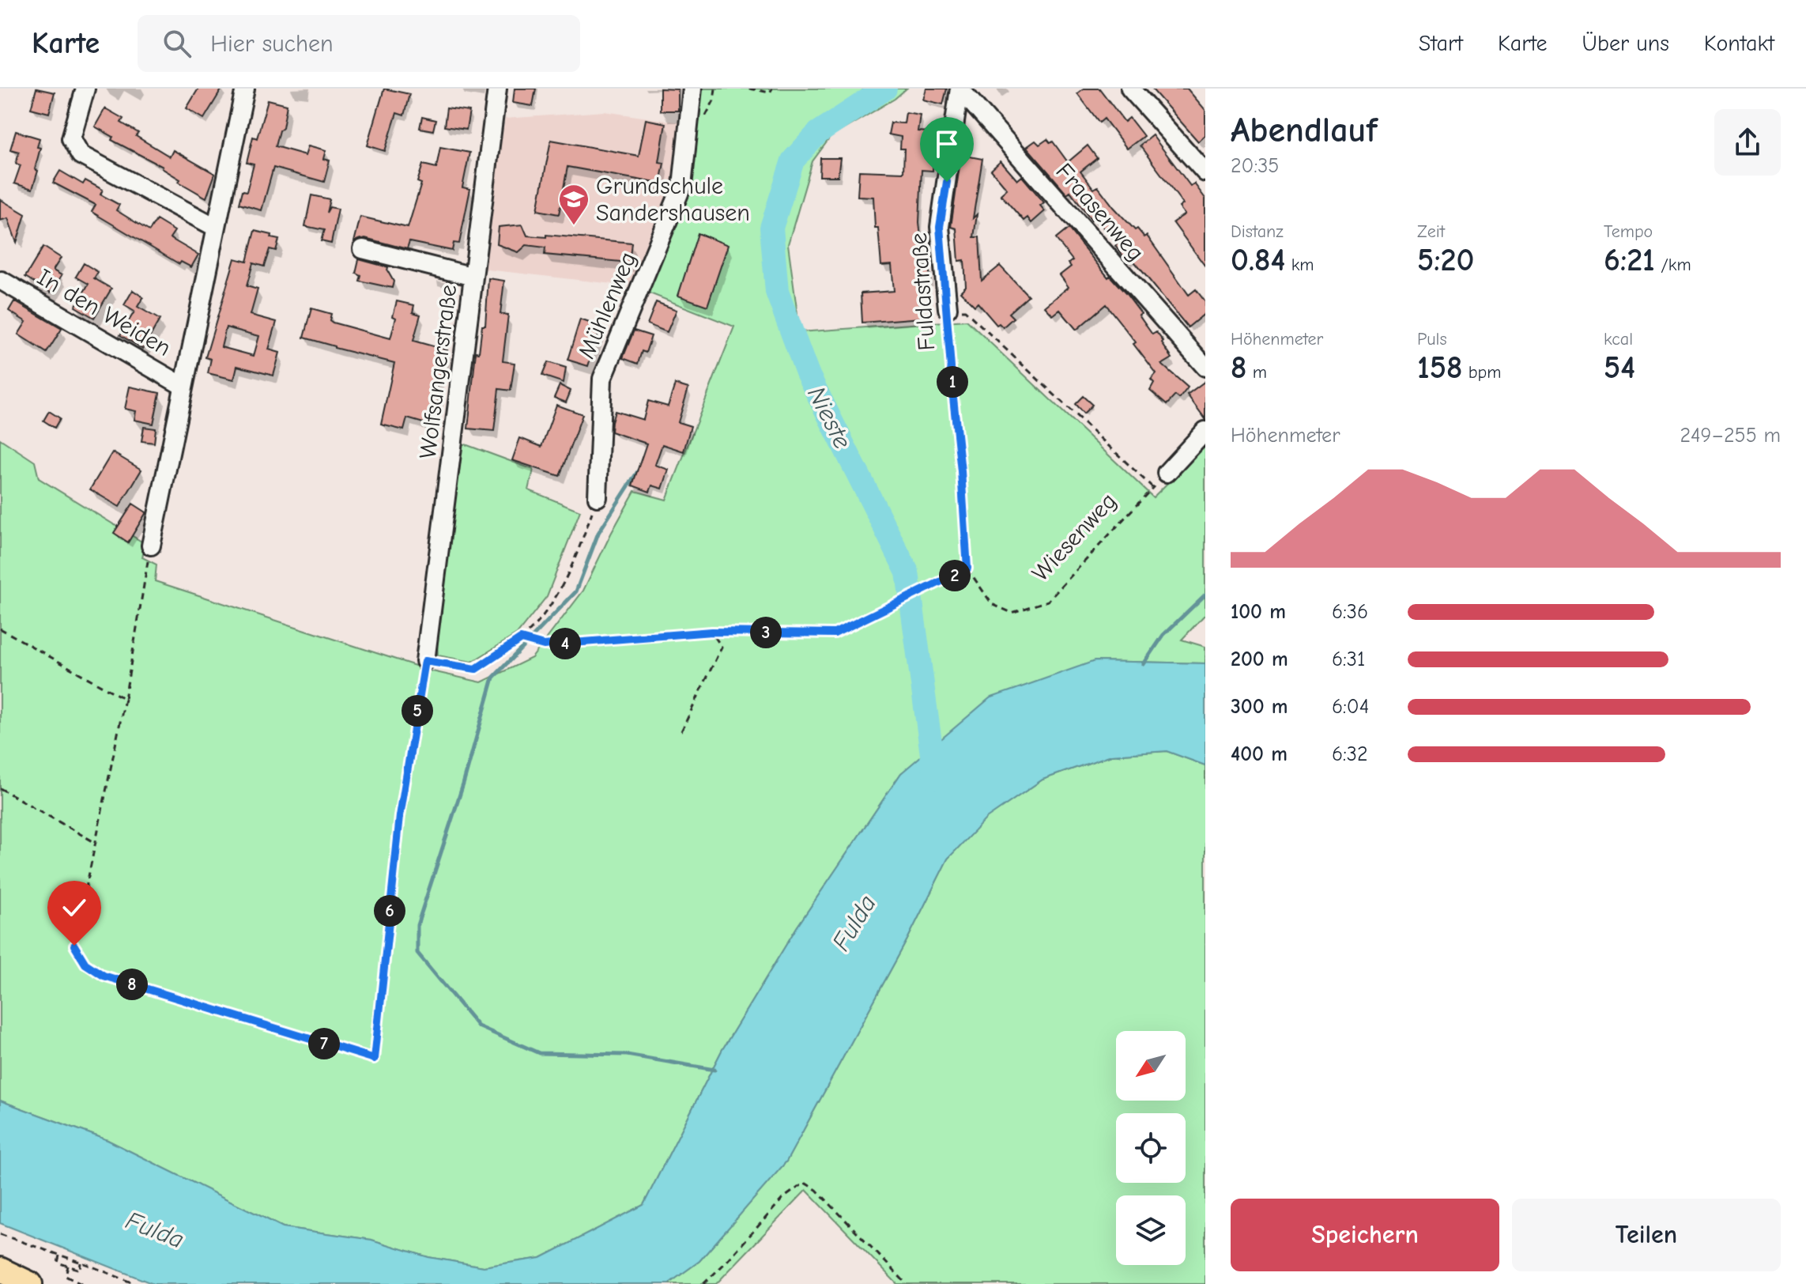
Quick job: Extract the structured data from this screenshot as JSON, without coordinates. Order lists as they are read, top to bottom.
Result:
{
  "streets": {
    "street": [
      "Fraasenweg",
      "Fuldastraße",
      "Mühlenweg",
      "In den Weiden",
      "Wolfsangerstraße"
    ],
    "path": ["Wiesenweg"]
  },
  "crossings": [
    ["Fraasenweg", "Fuldastraße"],
    ["Fuldastraße", "Wiesenweg"]
  ],
  "water": ["Nieste", "Fulda"],
  "places": {
    "school or university": ["Grundschule Sandershausen"]
  },
  "north": "bottom left",
  "page": {
    "header": "Karte",
    "search": "Hier suchen",
    "nav": [
      "Start",
      "Karte",
      "Über uns",
      "Kontakt"
    ],
    "heading": ["Abendlauf", "20:35"],
    "stats": [
      ["Distanz", "0.84 km"],
      ["Zeit", "5:20"],
      ["Tempo", "6:21 /km"],
      ["Höhenmeter", "8 m"],
      ["Puls", "158 bpm"],
      ["kcal", "54"]
    ],
    "pins": [
      "1",
      "2",
      "3",
      "4",
      "5",
      "6",
      "8",
      "7"
    ],
    "chart": ["Höhenmeter", "249–255 m"],
    "list": [
      {
        "name": "100 m",
        "note": "6:36"
      },
      {
        "name": "200 m",
        "note": "6:31"
      },
      {
        "name": "300 m",
        "note": "6:04"
      },
      {
        "name": "400 m",
        "note": "6:32"
      }
    ],
    "buttons": ["Speichern", "Teilen"]
  }
}
